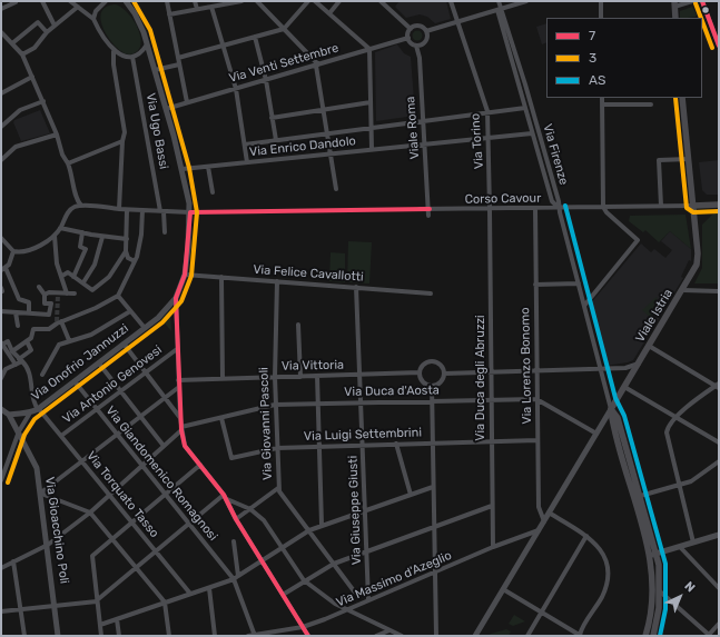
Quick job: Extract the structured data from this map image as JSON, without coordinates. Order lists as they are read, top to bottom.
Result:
{
  "streets": {
    "main road": ["Viale Istria"],
    "street": [
      "Via Venti Settembre",
      "Viale Roma",
      "Via Ugo Bassi",
      "Via Torino",
      "Via Enrico Dandolo",
      "Via Firenze",
      "Corso Cavour",
      "Via Felice Cavallotti",
      "Via Onofrio Jannuzzi",
      "Via Vittoria",
      "Via Lorenzo Bonomo",
      "Via Duca degli Abruzzi",
      "Via Antonio Genovesi",
      "Via Duca d'Aosta",
      "Via Giovanni Pascoli",
      "Via Luigi Settembrini",
      "Via Giandomenico Romagnosi",
      "Via Torquato Tasso",
      "Via Giuseppe Giusti",
      "Via Gioacchino Poli",
      "Via Massimo d'Azeglio"
    ]
  },
  "crossings": [
    ["Via Venti Settembre", "Viale Roma"],
    ["Viale Roma", "Via Enrico Dandolo"],
    ["Viale Roma", "Corso Cavour"],
    ["Via Torino", "Via Enrico Dandolo"],
    ["Via Torino", "Corso Cavour"],
    ["Via Torino", "Via Duca degli Abruzzi"],
    ["Via Enrico Dandolo", "Via Firenze"],
    ["Via Firenze", "Corso Cavour"],
    ["Corso Cavour", "Viale Istria"],
    ["Corso Cavour", "Via Lorenzo Bonomo"],
    ["Corso Cavour", "Via Duca degli Abruzzi"],
    ["Via Felice Cavallotti", "Via Giovanni Pascoli"],
    ["Via Felice Cavallotti", "Via Giuseppe Giusti"],
    ["Viale Istria", "Via Lorenzo Bonomo"],
    ["Viale Istria", "Via Duca d'Aosta"],
    ["Viale Istria", "Via Massimo d'Azeglio"],
    ["Via Onofrio Jannuzzi", "Via Giandomenico Romagnosi"],
    ["Via Onofrio Jannuzzi", "Via Torquato Tasso"],
    ["Via Vittoria", "Via Giovanni Pascoli"],
    ["Via Vittoria", "Via Giuseppe Giusti"],
    ["Via Lorenzo Bonomo", "Via Duca d'Aosta"],
    ["Via Lorenzo Bonomo", "Via Luigi Settembrini"],
    ["Via Duca degli Abruzzi", "Via Duca d'Aosta"],
    ["Via Duca degli Abruzzi", "Via Luigi Settembrini"],
    ["Via Duca degli Abruzzi", "Via Massimo d'Azeglio"],
    ["Via Antonio Genovesi", "Via Giandomenico Romagnosi"],
    ["Via Antonio Genovesi", "Via Torquato Tasso"],
    ["Via Duca d'Aosta", "Via Giovanni Pascoli"],
    ["Via Duca d'Aosta", "Via Luigi Settembrini"],
    ["Via Duca d'Aosta", "Via Giuseppe Giusti"],
    ["Via Giovanni Pascoli", "Via Luigi Settembrini"],
    ["Via Luigi Settembrini", "Via Giuseppe Giusti"],
    ["Via Giandomenico Romagnosi", "Via Massimo d'Azeglio"],
    ["Via Giuseppe Giusti", "Via Massimo d'Azeglio"]
  ],
  "lines": ["transit line 7", "transit line 3", "transit line AS"],
  "legend": ["7", "3", "AS"],
  "north": "top right"
}
